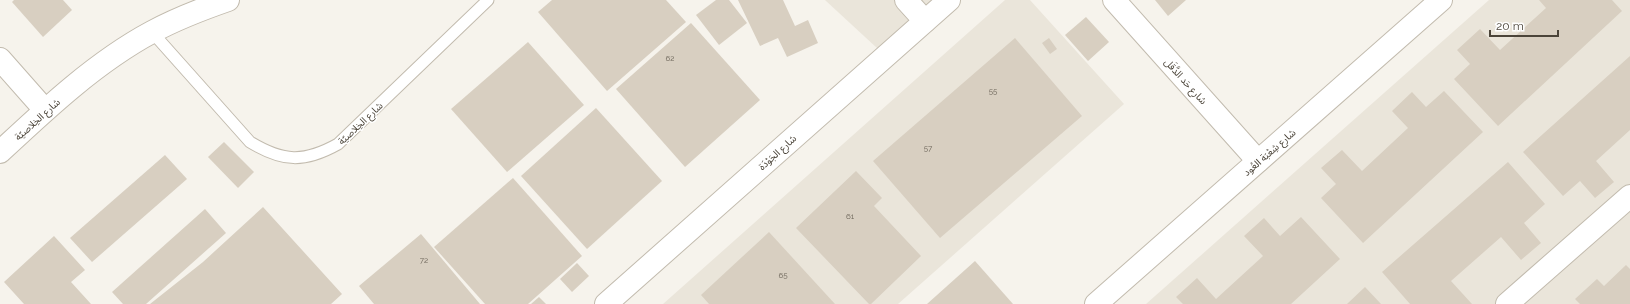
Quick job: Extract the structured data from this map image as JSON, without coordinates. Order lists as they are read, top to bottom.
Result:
{
  "streets": {
    "street": [
      "شارع حَد الدَّقَل",
      "شارع الخِلاصيّة",
      "شارع الجَوْدَة",
      "شارع شِعْبَة العُود"
    ]
  },
  "crossings": [
    ["شارع حَد الدَّقَل", "شارع شِعْبَة العُود"]
  ],
  "house_numbers": [
    "62",
    "55",
    "57",
    "61",
    "72",
    "65"
  ],
  "scale_bar": "20 m"
}
